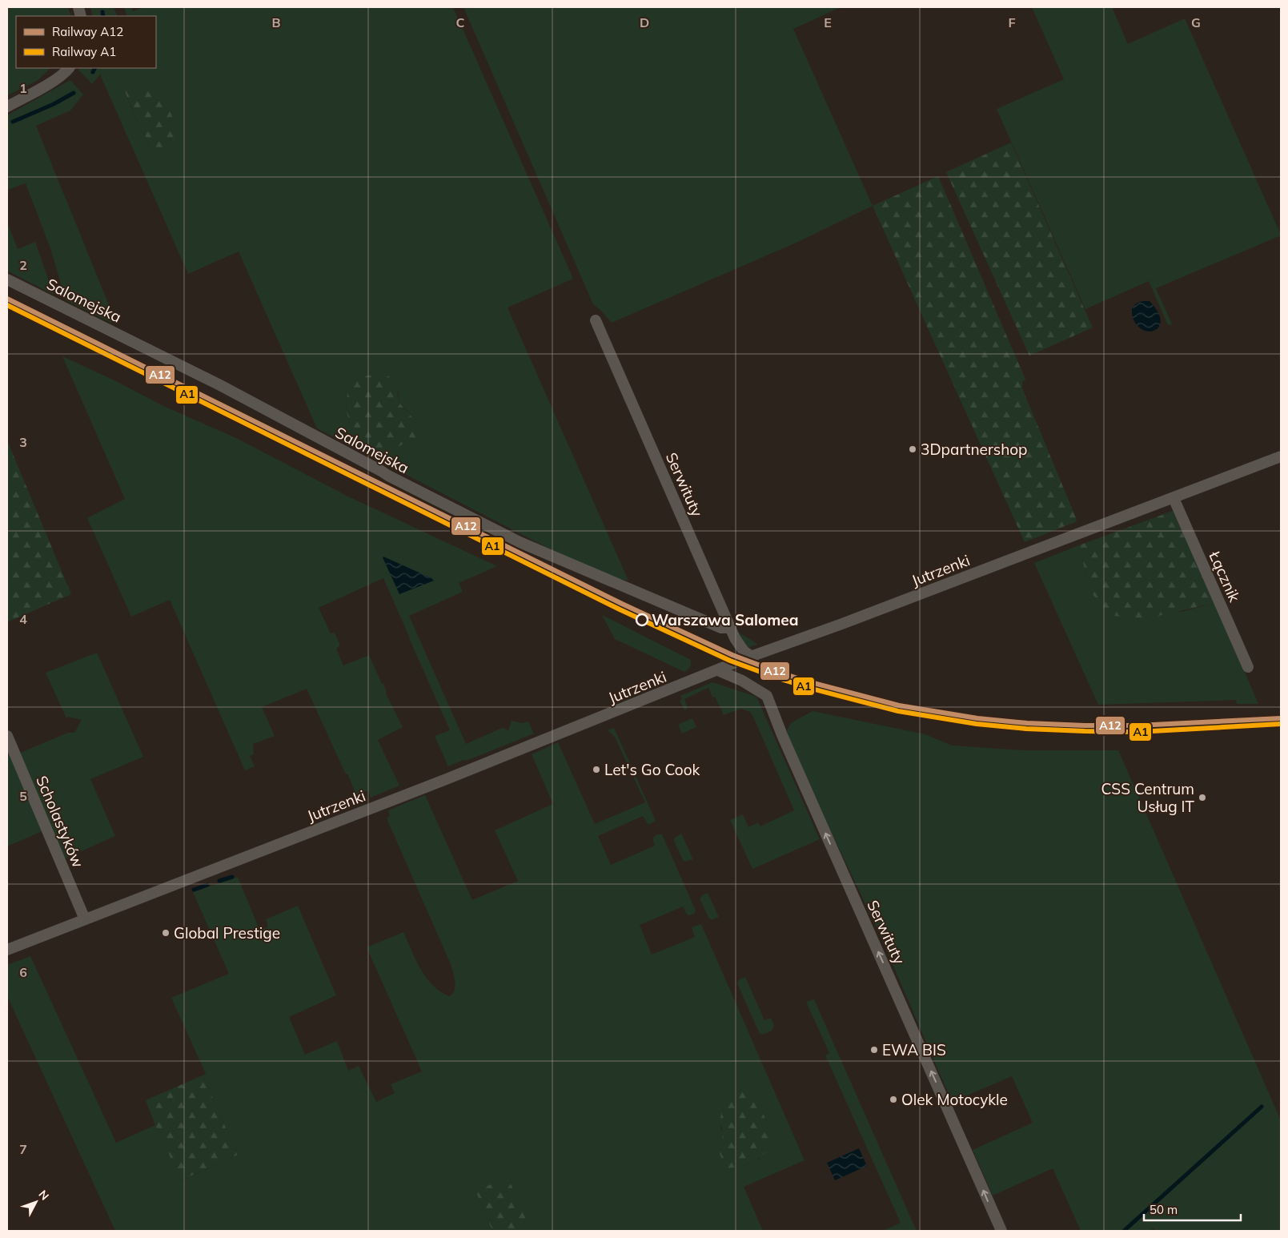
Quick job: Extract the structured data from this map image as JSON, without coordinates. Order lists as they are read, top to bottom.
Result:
{
  "streets": {
    "street": [
      "Salomejska",
      "Serwituty",
      "Jutrzenki",
      "Łącznik",
      "Scholastyków"
    ]
  },
  "crossings": [
    ["Salomejska", "Serwituty"],
    ["Serwituty", "Jutrzenki"],
    ["Jutrzenki", "Łącznik"],
    ["Jutrzenki", "Scholastyków"]
  ],
  "one_way": ["Serwituty"],
  "places": [
    "3Dpartnershop",
    "Warszawa Salomea",
    "Let's Go Cook",
    "CSS Centrum Usług IT",
    "Global Prestige",
    "EWA BIS",
    "Olek Motocykle"
  ],
  "lines": ["rail line A12", "rail line A1"],
  "legend": ["Railway A12", "Railway A1"],
  "scale_bar": "50 m",
  "north": "top right",
  "grid": {
    "columns": [
      "B",
      "C",
      "D",
      "E",
      "F",
      "G"
    ],
    "rows": [
      "1",
      "2",
      "3",
      "4",
      "5",
      "6",
      "7"
    ]
  }
}
